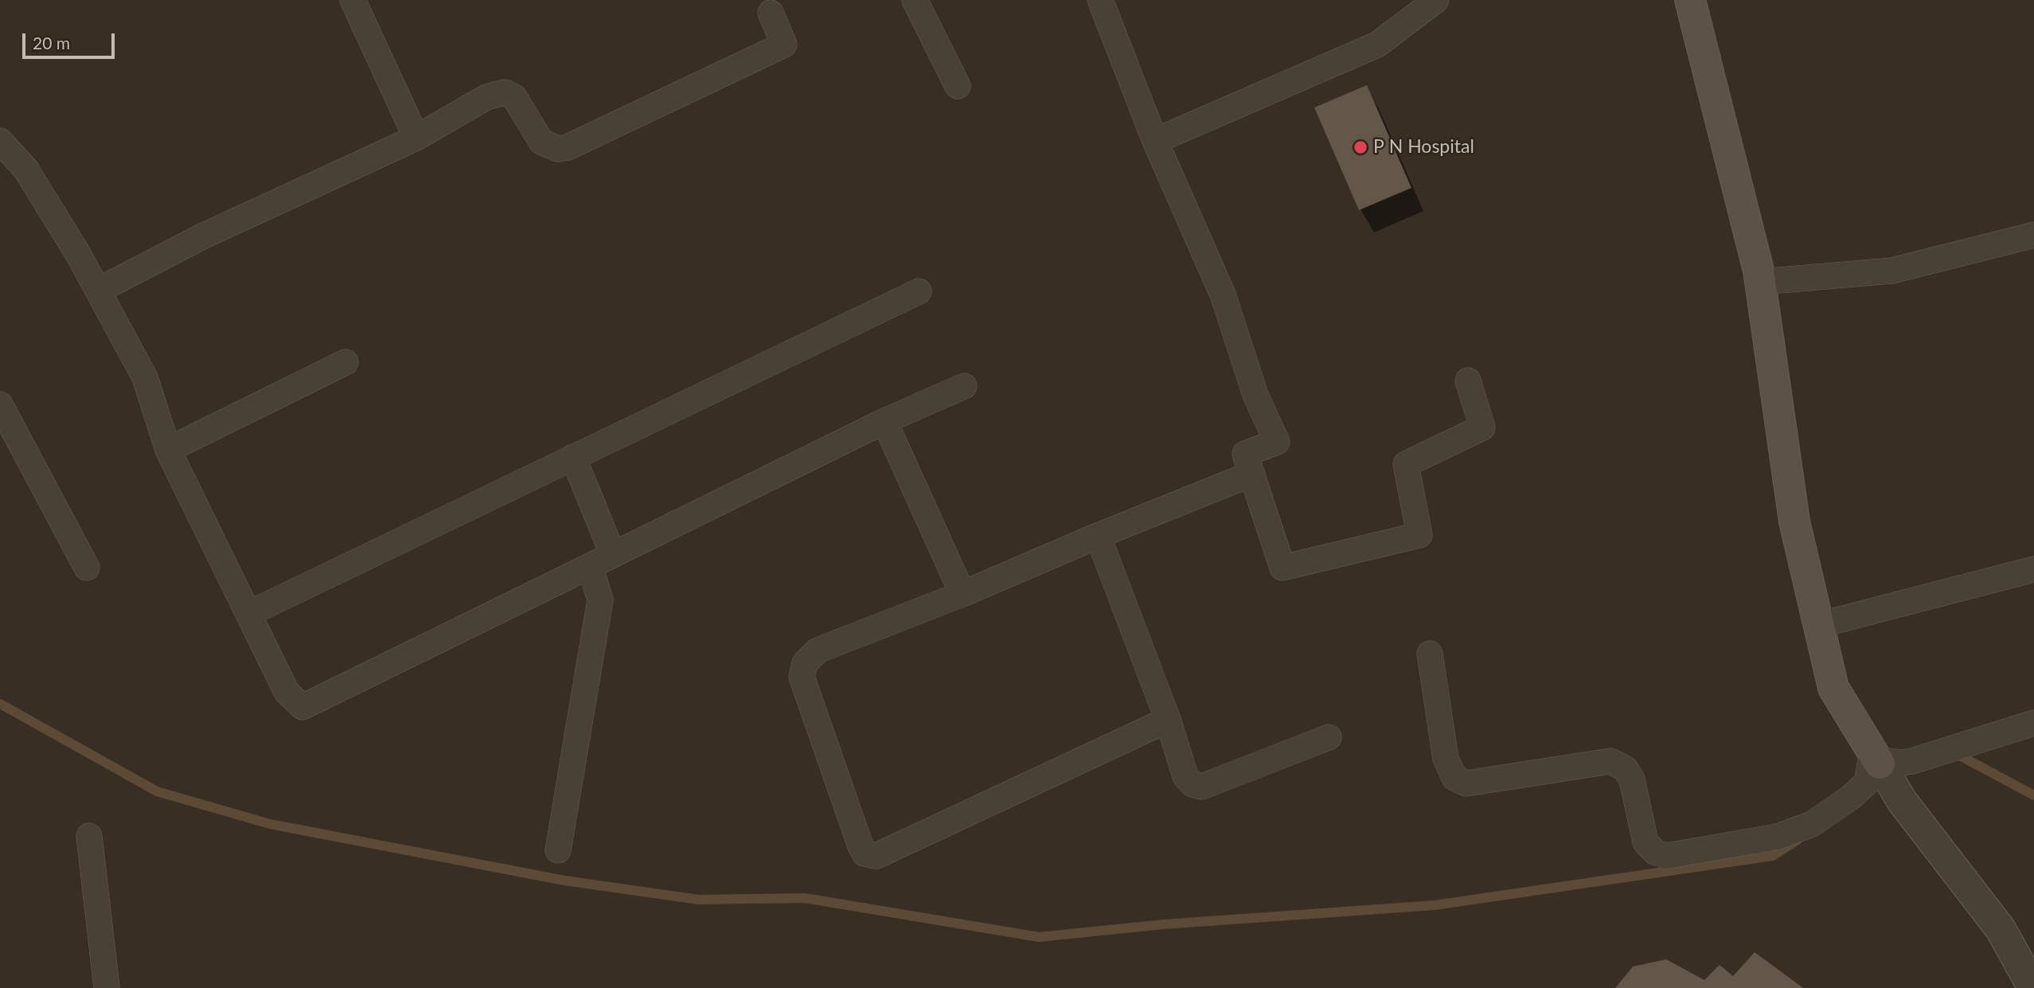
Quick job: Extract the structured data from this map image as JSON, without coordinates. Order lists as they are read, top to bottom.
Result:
{
  "places": ["P N Hospital"],
  "scale_bar": "20 m"
}
